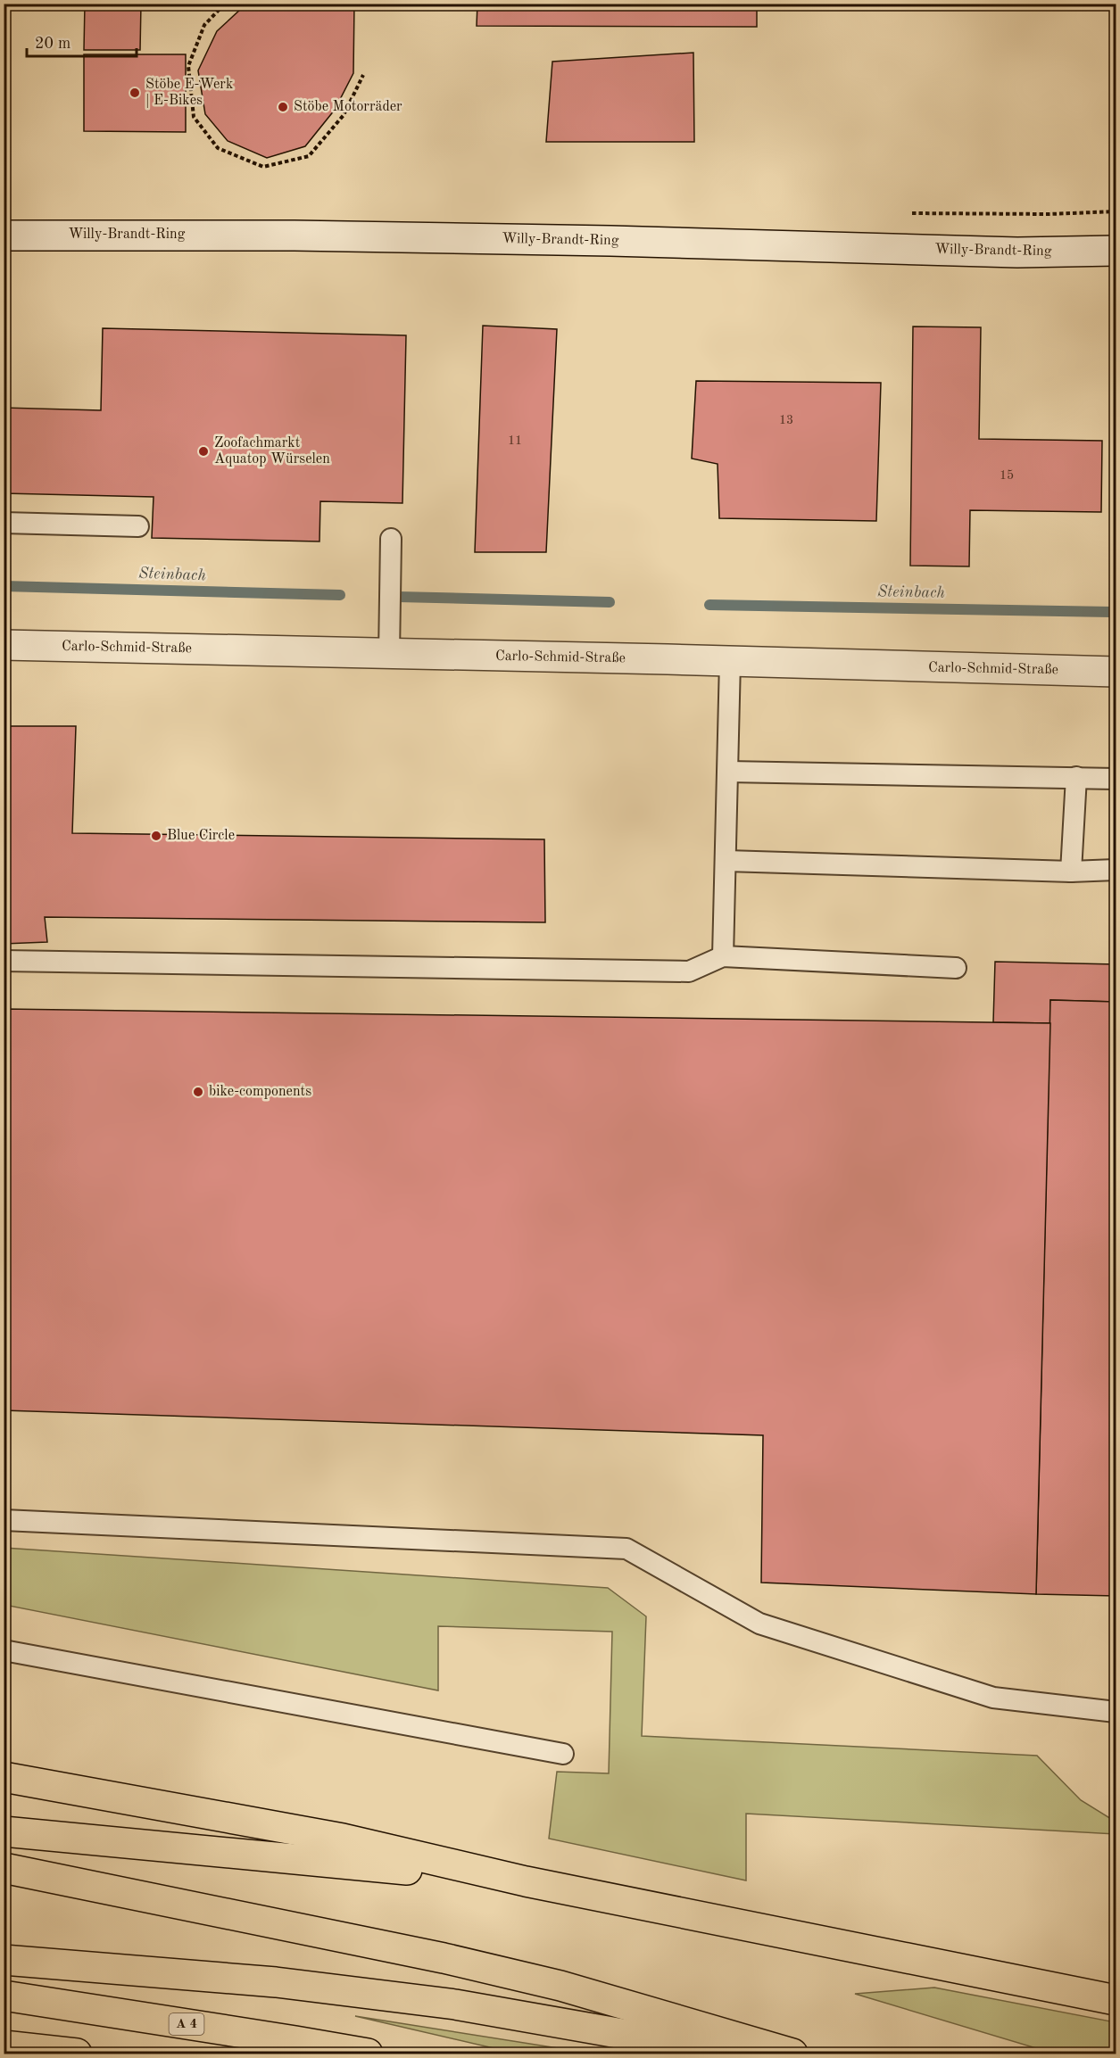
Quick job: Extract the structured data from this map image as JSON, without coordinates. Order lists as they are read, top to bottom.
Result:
{
  "streets": {
    "highway": ["A 4"],
    "street": ["Willy-Brandt-Ring", "Carlo-Schmid-Straße"]
  },
  "water": ["Steinbach"],
  "places": [
    "Stöbe E-Werk | E-Bikes",
    "Stöbe Motorräder",
    "Zoofachmarkt Aquatop Würselen",
    "Blue Circle",
    "bike-components"
  ],
  "house_numbers": ["13", "11", "15"],
  "scale_bar": "20 m"
}
